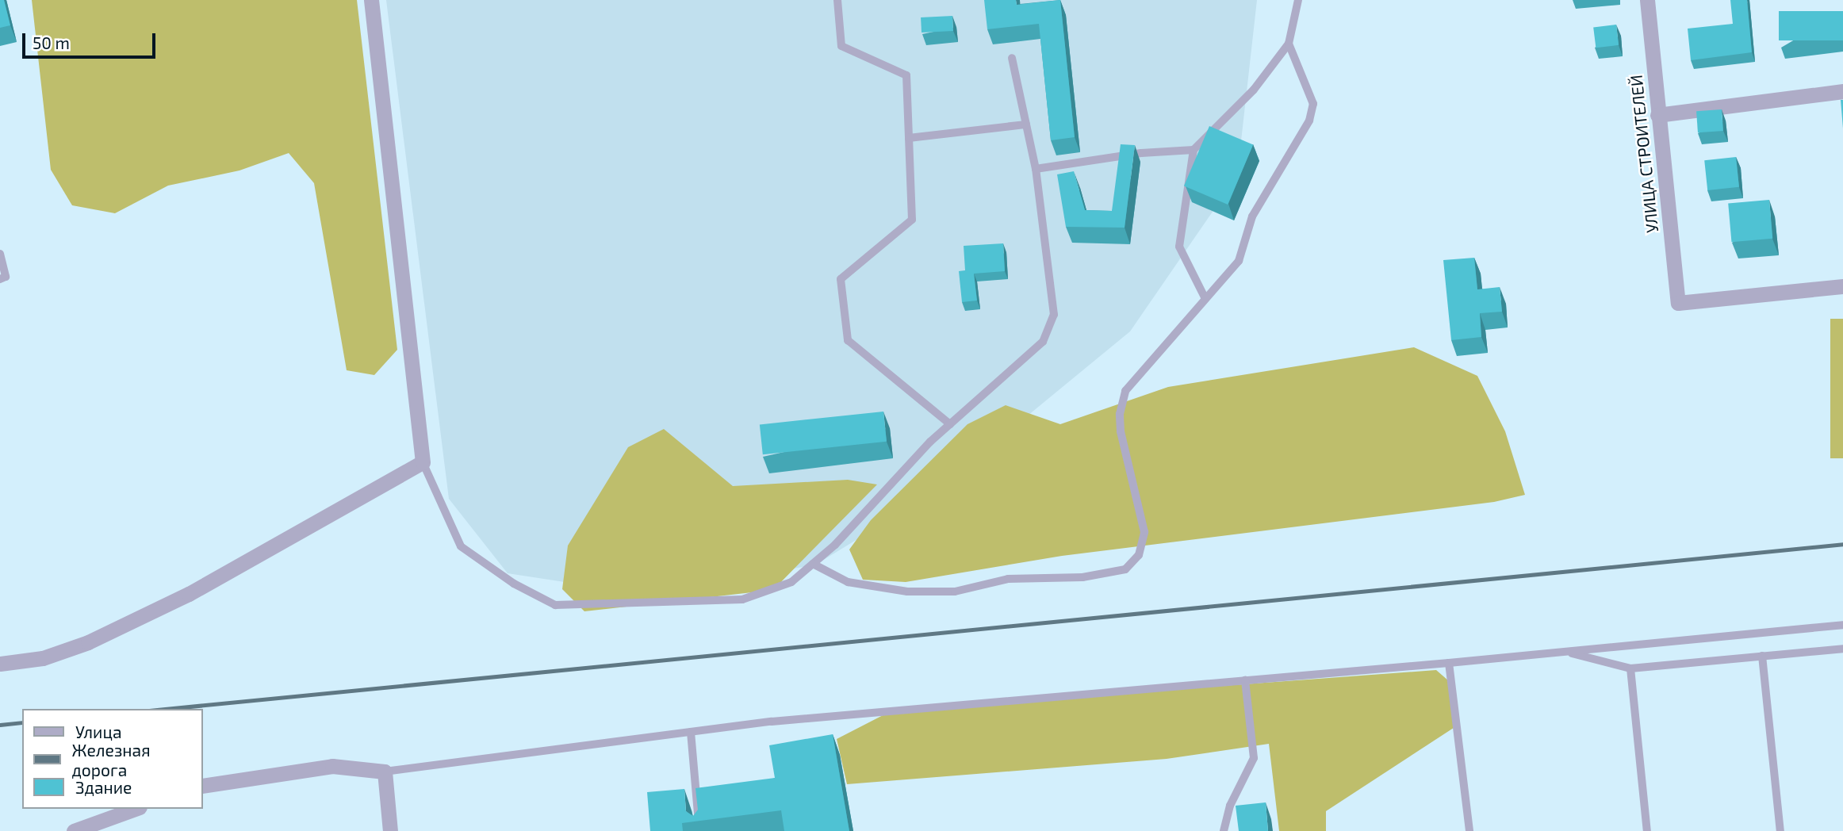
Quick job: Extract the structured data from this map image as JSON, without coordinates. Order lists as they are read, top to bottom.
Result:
{
  "streets": {
    "street": ["УЛИЦА СТРОИТЕЛЕЙ"]
  },
  "legend": ["Улица", "Железная дорога", "Здание"],
  "scale_bar": "50 m"
}
